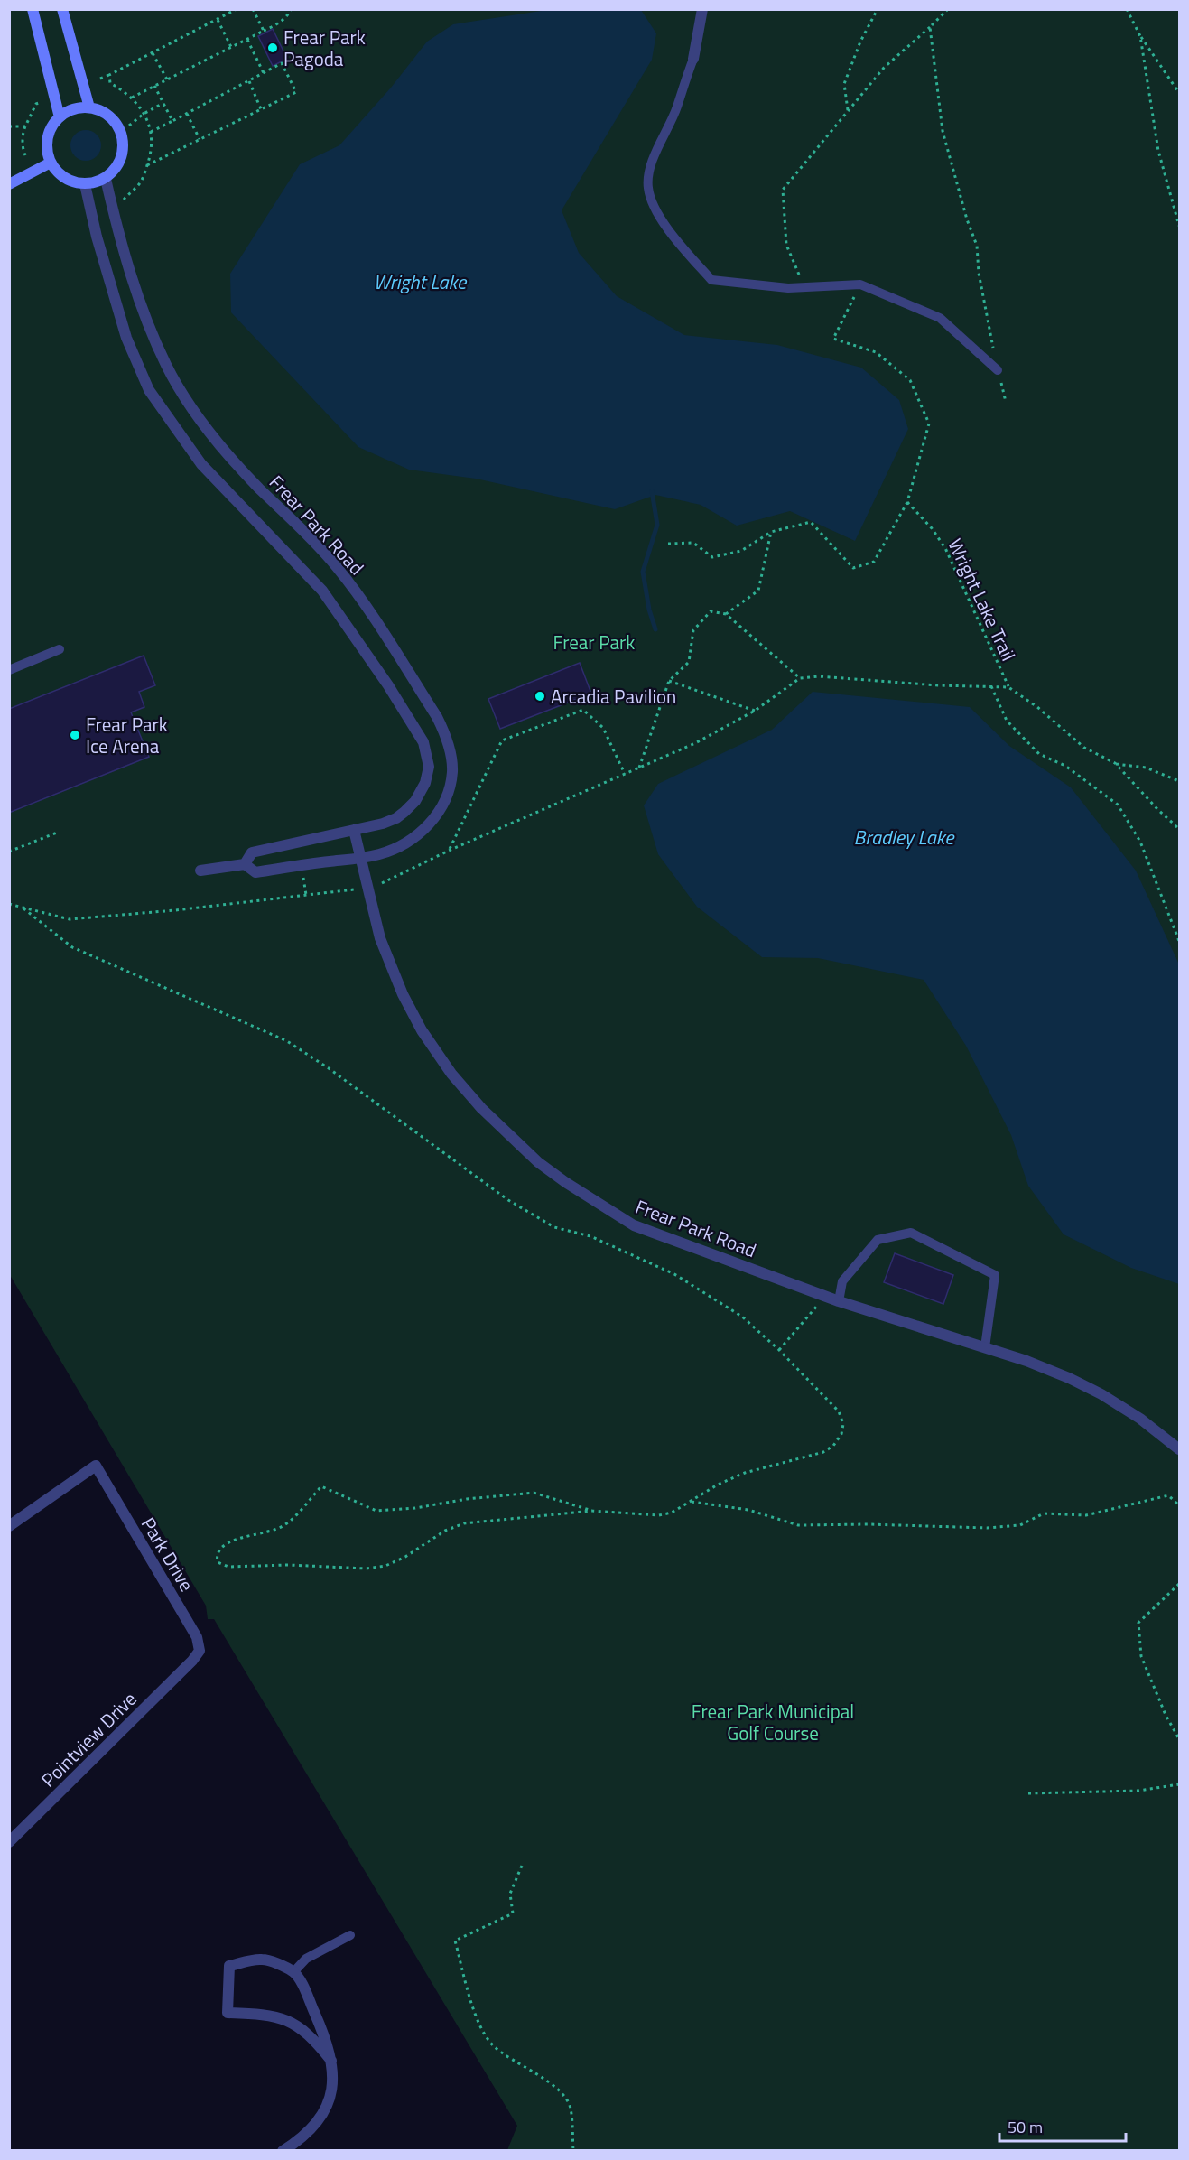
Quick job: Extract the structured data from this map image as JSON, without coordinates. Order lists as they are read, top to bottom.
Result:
{
  "streets": {
    "street": ["Frear Park Road", "Park Drive", "Pointview Drive"],
    "path": ["Wright Lake Trail"]
  },
  "crossings": [
    ["Park Drive", "Pointview Drive"]
  ],
  "water": ["Wright Lake", "Bradley Lake"],
  "parks": ["Frear Park", "Frear Park Municipal Golf Course"],
  "places": ["Frear Park Pagoda", "Arcadia Pavilion", "Frear Park Ice Arena"],
  "scale_bar": "50 m"
}
